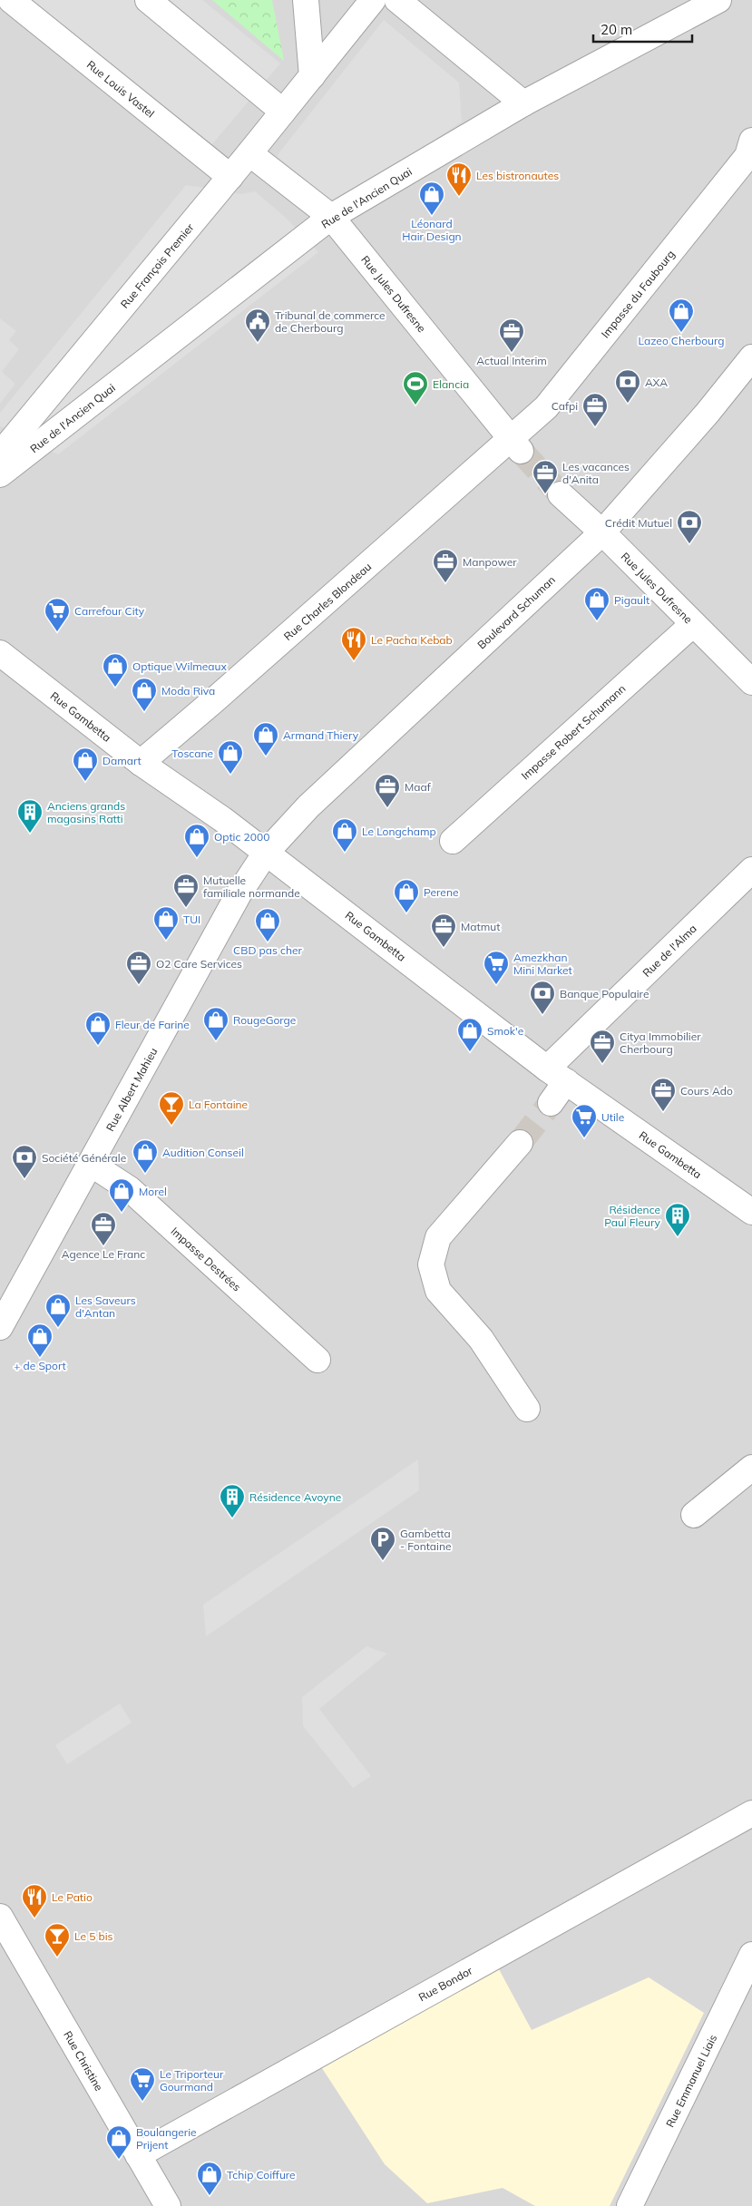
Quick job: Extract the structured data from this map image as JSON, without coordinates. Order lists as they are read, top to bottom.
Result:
{
  "streets": {
    "street": [
      "Rue Louis Vastel",
      "Rue de l'Ancien Quai",
      "Rue François Premier",
      "Rue Jules Dufresne",
      "Impasse du Faubourg",
      "Rue Charles Blondeau",
      "Boulevard Schuman",
      "Rue Gambetta",
      "Impasse Robert Schumann",
      "Rue de l'Alma",
      "Rue Albert Mahieu",
      "Impasse Destrées",
      "Rue Bondor",
      "Rue Christine",
      "Rue Emmanuel Liais"
    ]
  },
  "crossings": [
    ["Rue Louis Vastel", "Rue François Premier"],
    ["Rue de l'Ancien Quai", "Rue Jules Dufresne"],
    ["Rue François Premier", "Rue Jules Dufresne"],
    ["Rue Jules Dufresne", "Impasse du Faubourg"],
    ["Rue Jules Dufresne", "Rue Charles Blondeau"],
    ["Rue Jules Dufresne", "Boulevard Schuman"],
    ["Rue Jules Dufresne", "Impasse Robert Schumann"],
    ["Impasse du Faubourg", "Rue Charles Blondeau"],
    ["Rue Charles Blondeau", "Rue Gambetta"],
    ["Boulevard Schuman", "Rue Gambetta"],
    ["Boulevard Schuman", "Rue Albert Mahieu"],
    ["Rue Gambetta", "Rue de l'Alma"],
    ["Rue Gambetta", "Rue Albert Mahieu"],
    ["Rue Albert Mahieu", "Impasse Destrées"],
    ["Rue Bondor", "Rue Christine"]
  ],
  "places": {
    "restaurant": ["Les bistronautes", "Le Pacha Kebab", "Le Patio"],
    "shop": [
      "Léonard Hair Design",
      "Lazeo Cherbourg",
      "Pigault",
      "Optique Wilmeaux",
      "Moda Riva",
      "Armand Thiery",
      "Toscane",
      "Damart",
      "Le Longchamp",
      "Optic 2000",
      "Perene",
      "TUI",
      "CBD pas cher",
      "RougeGorge",
      "Fleur de Farine",
      "Smok'e",
      "Audition Conseil",
      "Morel",
      "Les Saveurs d'Antan",
      "+ de Sport",
      "Boulangerie Prijent",
      "Tchip Coiffure"
    ],
    "public building": ["Tribunal de commerce de Cherbourg"],
    "office": [
      "Actual Interim",
      "Cafpi",
      "Les vacances d'Anita",
      "Manpower",
      "Maaf",
      "Mutuelle familiale normande",
      "Matmut",
      "O2 Care Services",
      "Citya Immobilier Cherbourg",
      "Cours Ado",
      "Agence Le Franc"
    ],
    "bank": [
      "AXA",
      "Crédit Mutuel",
      "Banque Populaire",
      "Société Générale"
    ],
    "sports": ["Elancia"],
    "supermarket": [
      "Carrefour City",
      "Amezkhan Mini Market",
      "Utile",
      "Le Triporteur Gourmand"
    ],
    "building": ["Anciens grands magasins Ratti", "Résidence Paul Fleury", "Résidence Avoyne"],
    "bar": ["La Fontaine", "Le 5 bis"],
    "parking": ["Gambetta - Fontaine"]
  },
  "scale_bar": "20 m"
}
